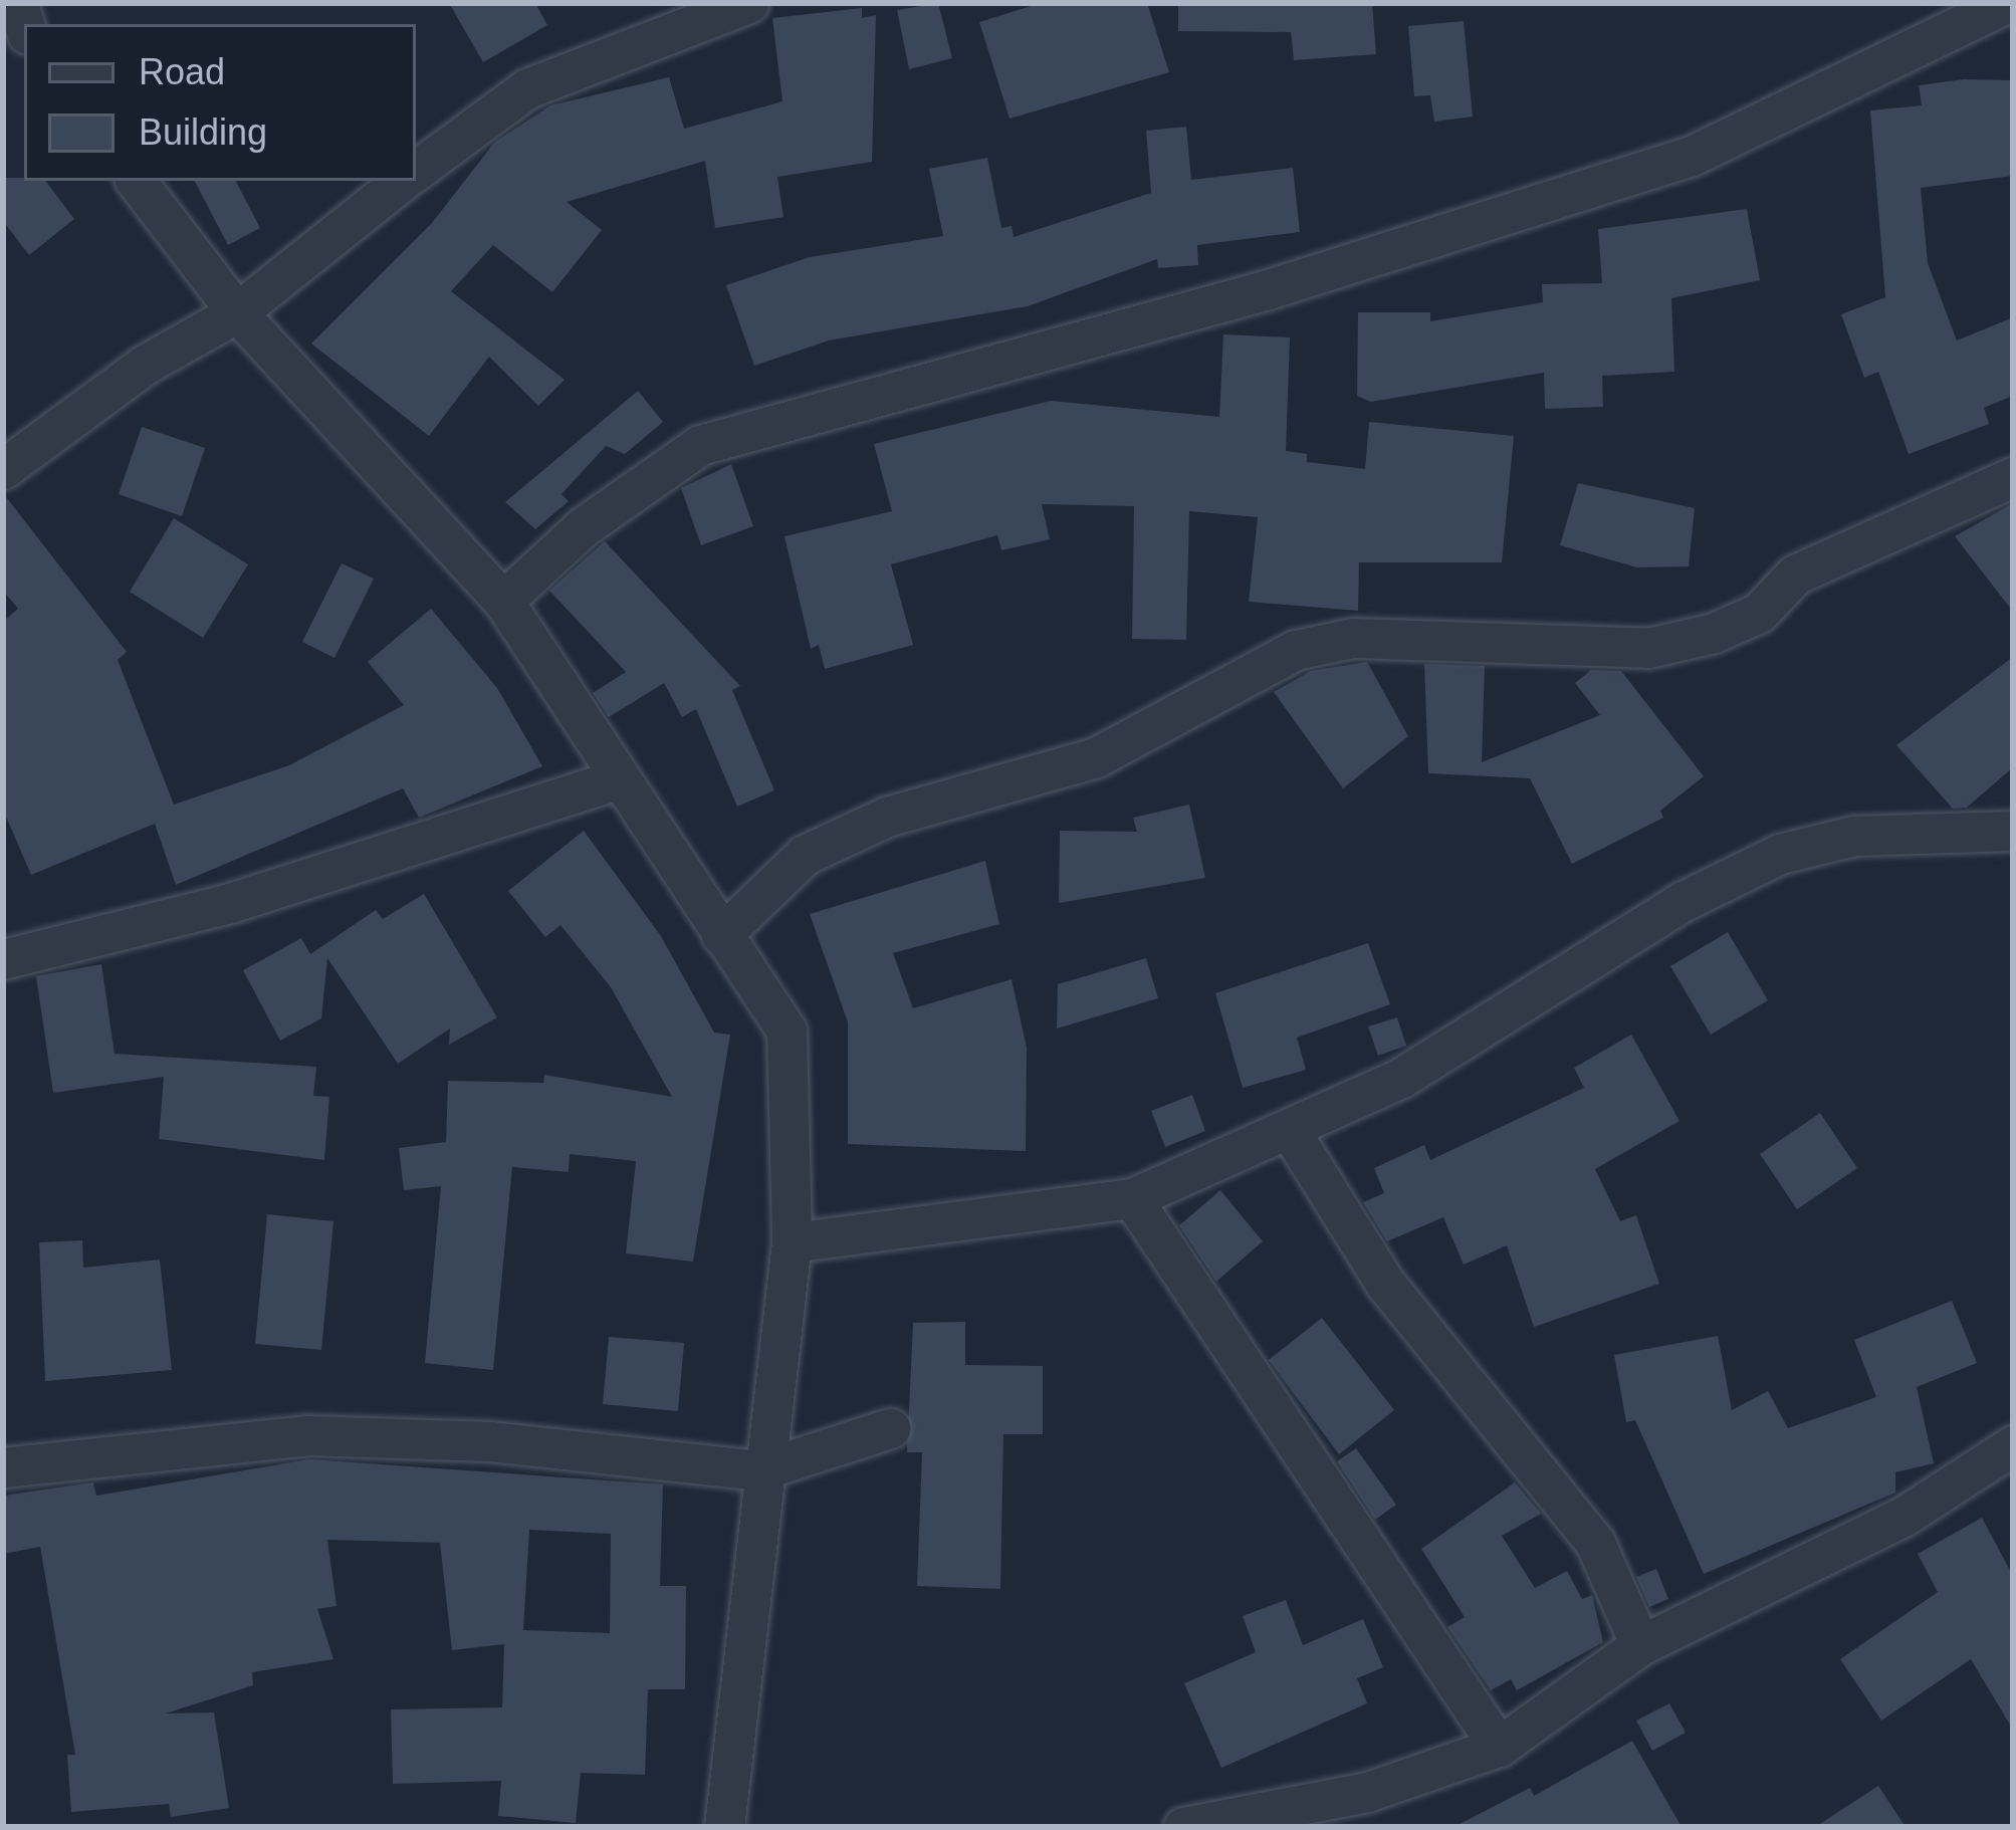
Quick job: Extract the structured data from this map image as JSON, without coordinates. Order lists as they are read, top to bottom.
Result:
{
  "legend": ["Road", "Building"]
}
